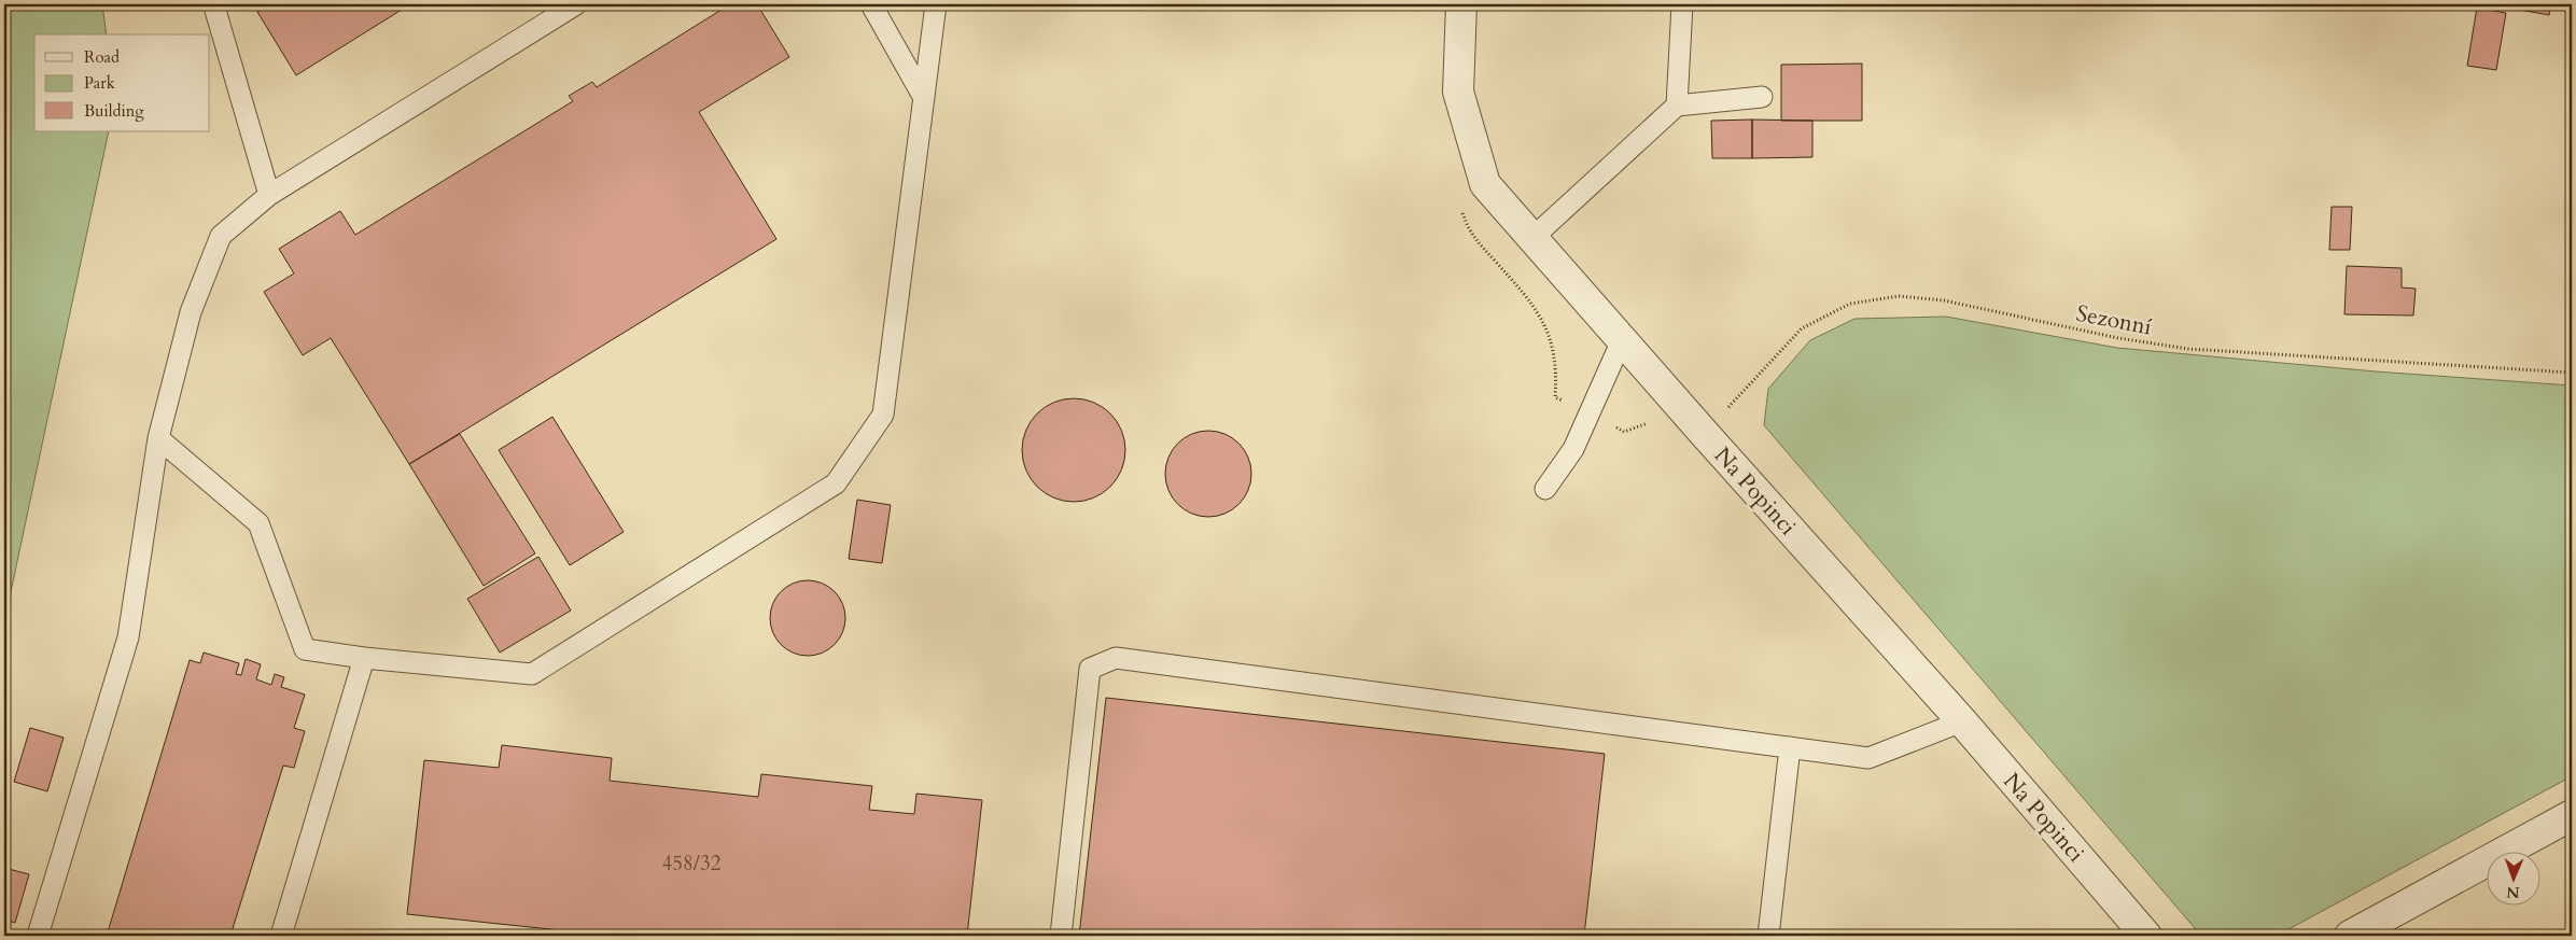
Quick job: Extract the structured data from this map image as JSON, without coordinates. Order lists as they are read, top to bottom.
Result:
{
  "streets": {
    "street": ["Na Popinci"],
    "path": ["Sezonní"]
  },
  "crossings": [
    ["Sezonní", "Na Popinci"]
  ],
  "house_numbers": ["458/32"],
  "legend": ["Road", "Park", "Building"],
  "north": "bottom"
}
